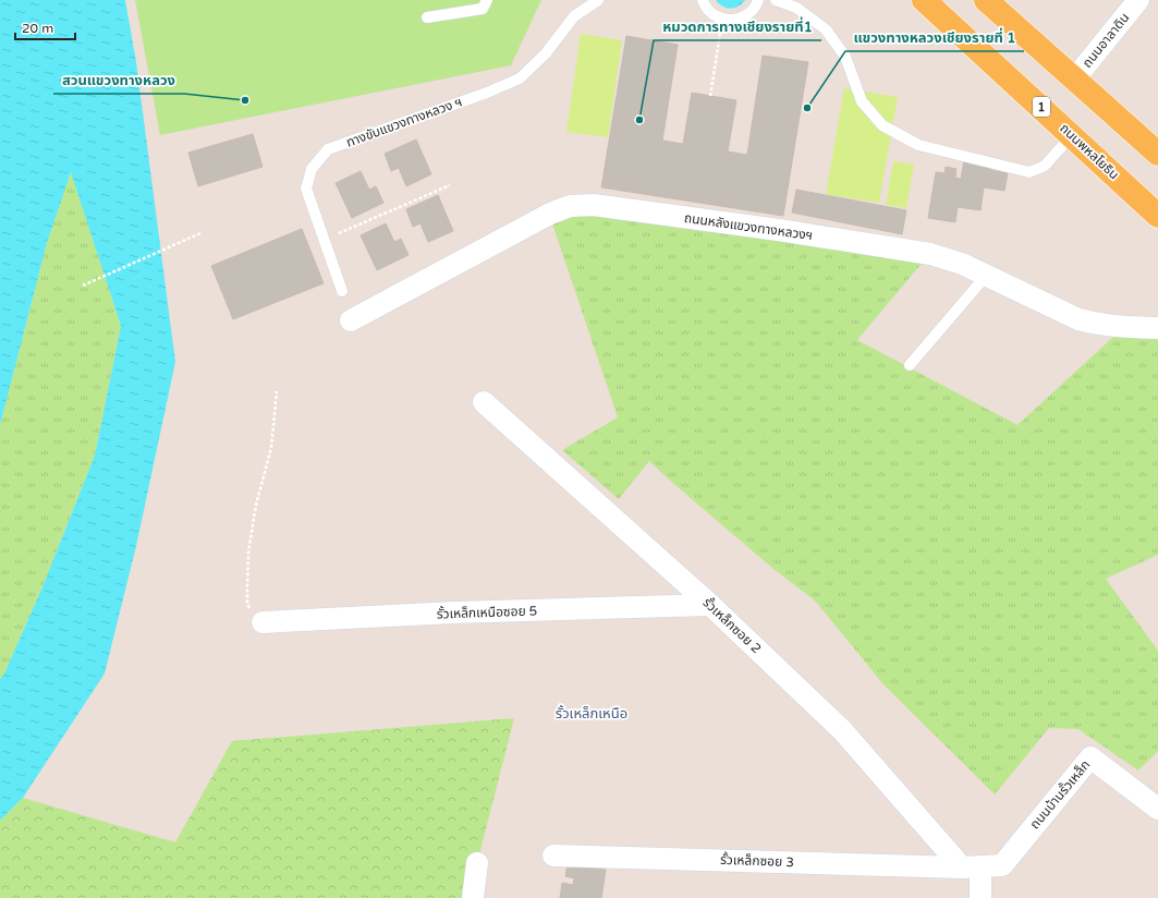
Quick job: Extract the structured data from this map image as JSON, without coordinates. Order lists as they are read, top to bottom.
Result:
{
  "streets": {
    "main road": ["1", "ถนนพหลโยธิน"],
    "street": [
      "ถนนอาลาดิน",
      "ถนนหลังแขวงทางหลวงฯ",
      "รั้วเหล็กเหนือซอย 5",
      "รั้วเหล็กซอย 2",
      "ถนนบ้านรั้วเหล็ก",
      "รั้วเหล็กซอย 3"
    ],
    "lane": ["ทางขับแขวงทางหลวง ฯ"]
  },
  "crossings": [
    ["รั้วเหล็กเหนือซอย 5", "รั้วเหล็กซอย 2"],
    ["รั้วเหล็กซอย 2", "ถนนบ้านรั้วเหล็ก"],
    ["รั้วเหล็กซอย 2", "รั้วเหล็กซอย 3"],
    ["ถนนบ้านรั้วเหล็ก", "รั้วเหล็กซอย 3"]
  ],
  "districts": ["รั้วเหล็กเหนือ"],
  "places": ["สวนแขวงทางหลวง", "แขวงทางหลวงเชียงรายที่ 1", "หมวดการทางเชียงรายที่1"],
  "scale_bar": "20 m"
}
